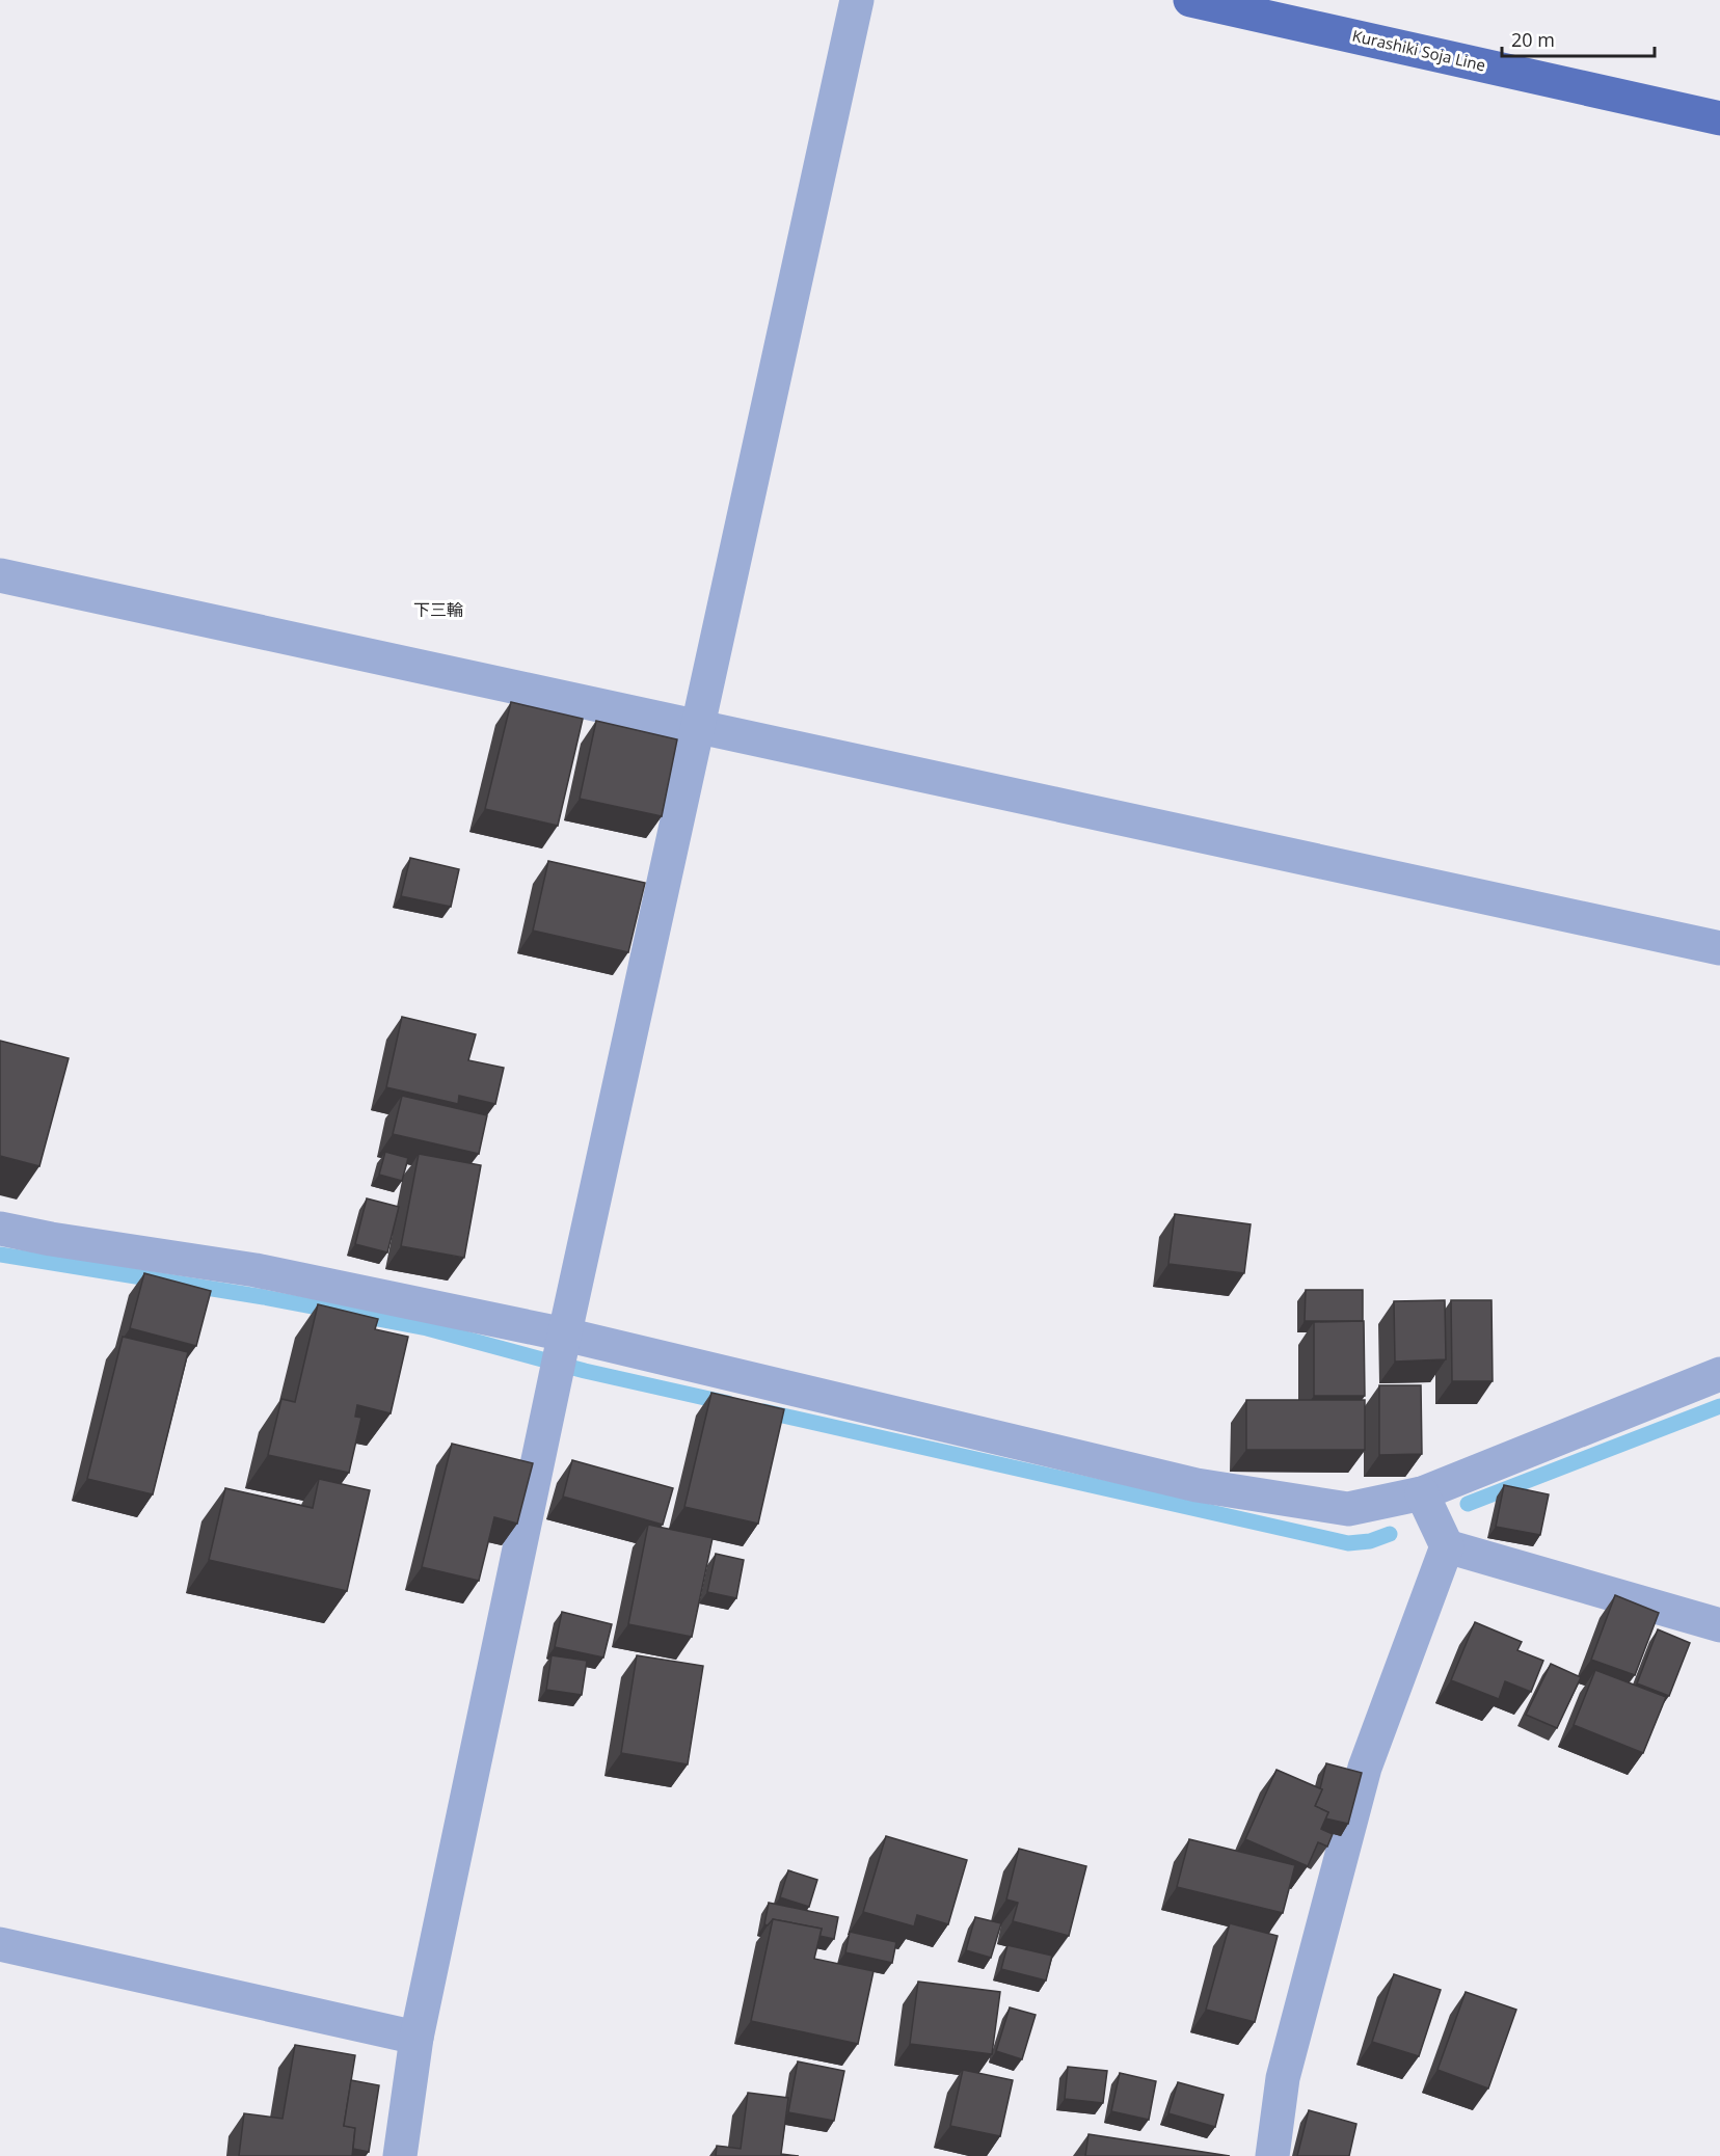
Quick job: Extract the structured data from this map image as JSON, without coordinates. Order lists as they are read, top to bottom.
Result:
{
  "streets": {
    "main road": ["Kurashiki Soja Line"]
  },
  "districts": ["下三輪"],
  "scale_bar": "20 m"
}
